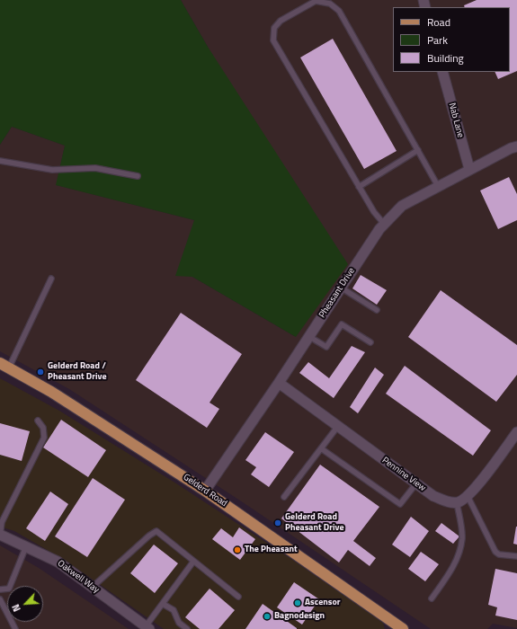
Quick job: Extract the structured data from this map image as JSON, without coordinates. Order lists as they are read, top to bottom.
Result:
{
  "streets": {
    "main road": ["Gelderd Road"],
    "street": [
      "Nab Lane",
      "Pheasant Drive",
      "Pennine View",
      "Oakwell Way"
    ]
  },
  "crossings": [
    ["Nab Lane", "Pheasant Drive"],
    ["Pheasant Drive", "Pennine View"],
    ["Pheasant Drive", "Gelderd Road"]
  ],
  "places": [
    "Gelderd Road / Pheasant Drive",
    "Gelderd Road Pheasant Drive",
    "The Pheasant",
    "Ascensor",
    "Bagnodesign"
  ],
  "legend": ["Road", "Park", "Building"],
  "north": "bottom left"
}
